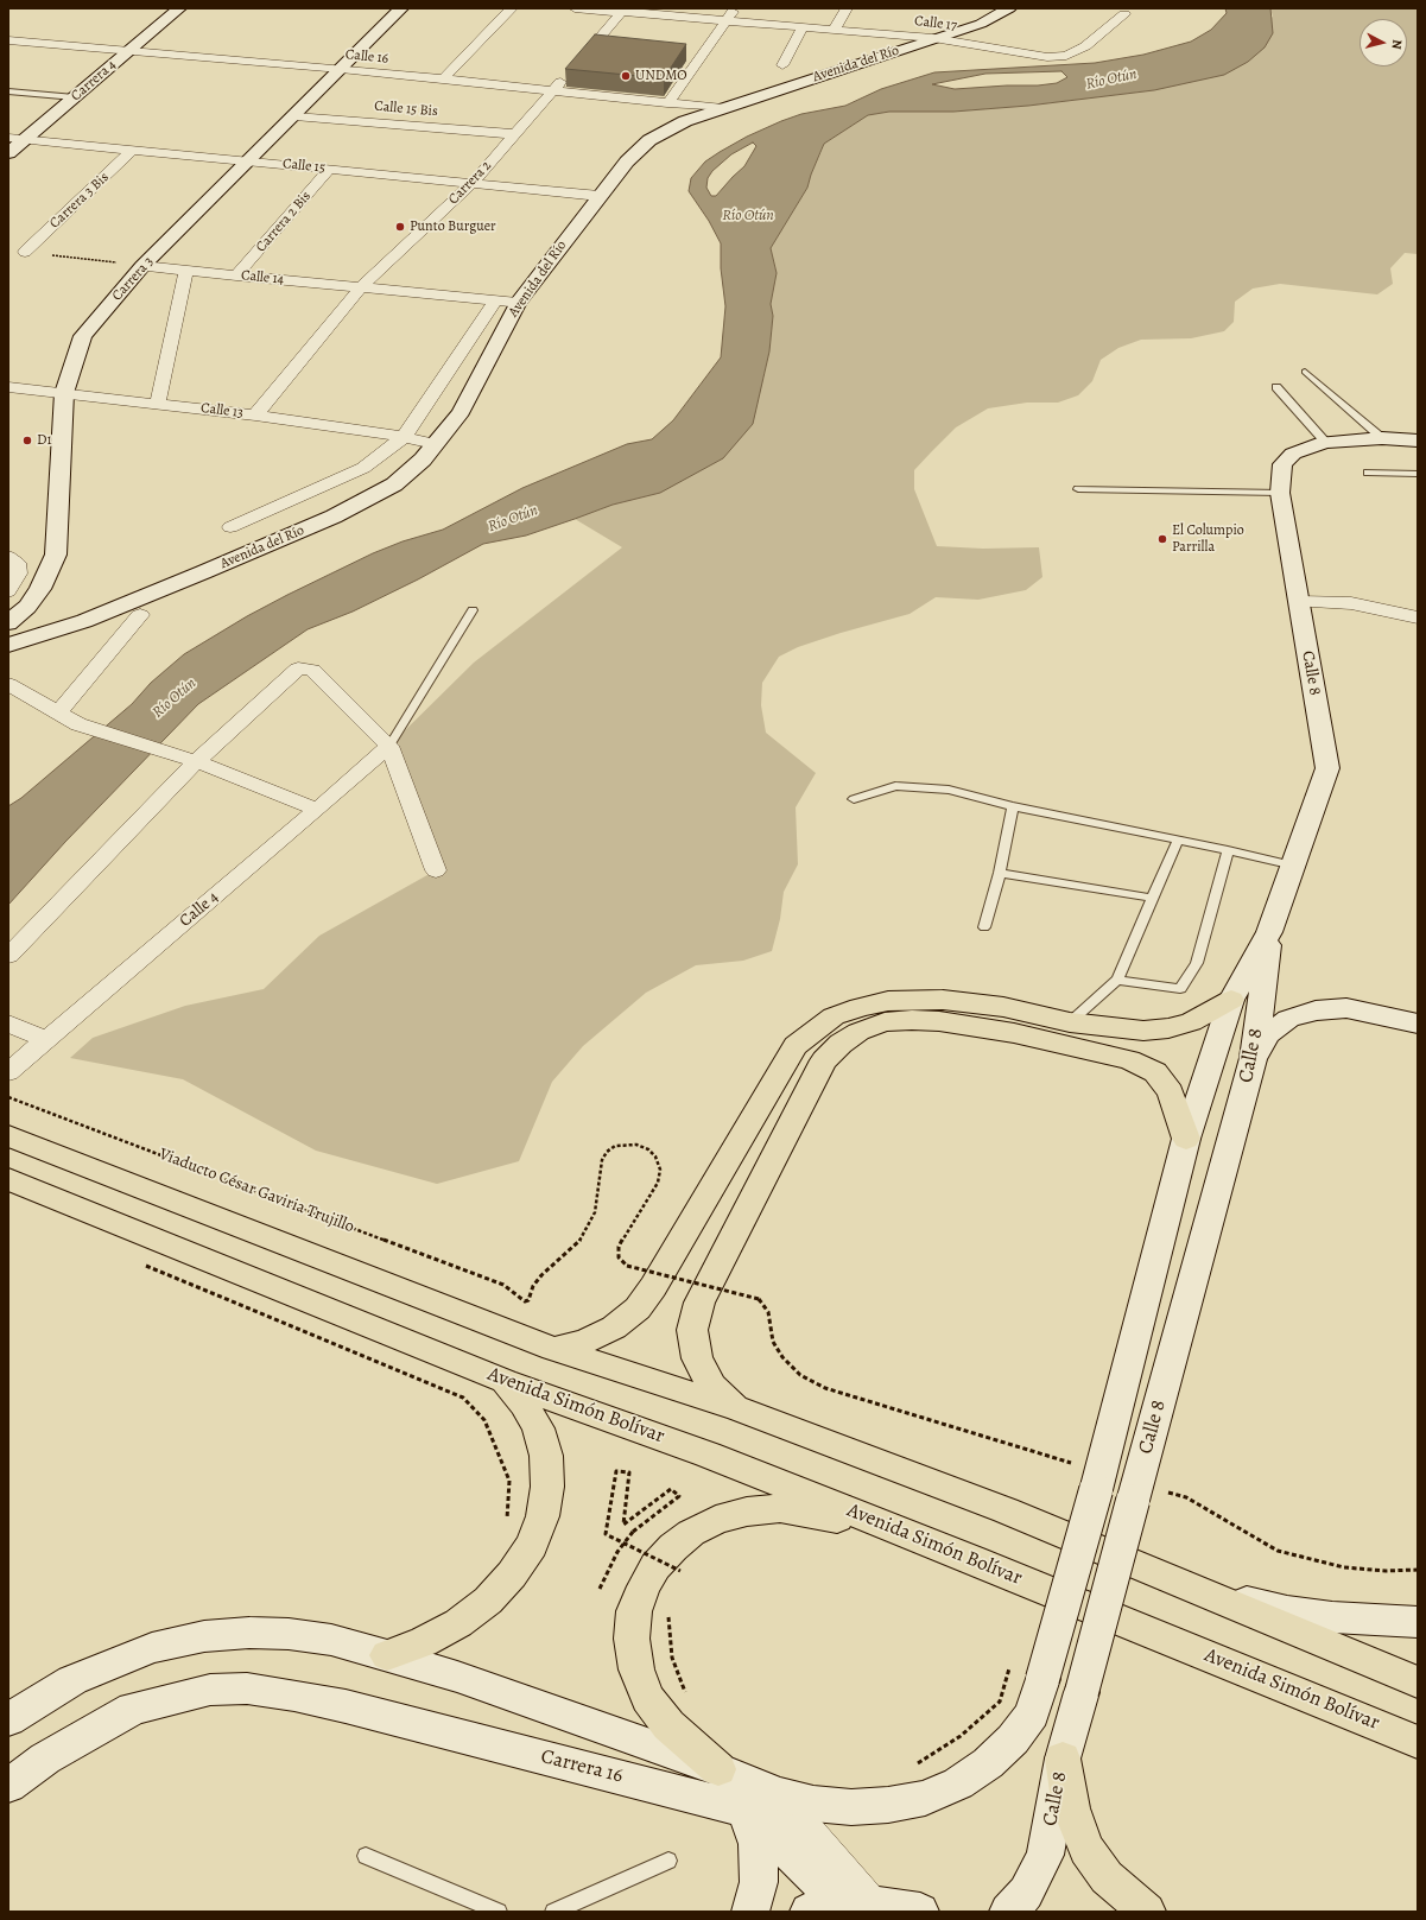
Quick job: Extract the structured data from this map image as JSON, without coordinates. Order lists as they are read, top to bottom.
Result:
{
  "streets": {
    "main road": ["Avenida Simón Bolívar"],
    "street": [
      "Calle 17",
      "Calle 16",
      "Avenida del Río",
      "Carrera 4",
      "Calle 15 Bis",
      "Calle 15",
      "Carrera 2",
      "Carrera 3 Bis",
      "Carrera 2 Bis",
      "Calle 14",
      "Carrera 3",
      "Calle 13",
      "Calle 8",
      "Calle 4",
      "Carrera 16"
    ],
    "path": ["Viaducto César Gaviria Trujillo"]
  },
  "crossings": [
    ["Calle 17", "Avenida del Río"],
    ["Calle 17", "Carrera 2"],
    ["Calle 16", "Avenida del Río"],
    ["Calle 16", "Carrera 4"],
    ["Calle 16", "Carrera 2"],
    ["Calle 16", "Carrera 3"],
    ["Avenida del Río", "Calle 15"],
    ["Avenida del Río", "Calle 14"],
    ["Avenida del Río", "Calle 13"],
    ["Carrera 4", "Calle 15"],
    ["Calle 15 Bis", "Carrera 2"],
    ["Calle 15 Bis", "Carrera 3"],
    ["Calle 15", "Carrera 2"],
    ["Calle 15", "Carrera 3 Bis"],
    ["Calle 15", "Carrera 2 Bis"],
    ["Calle 15", "Carrera 3"],
    ["Carrera 2", "Calle 14"],
    ["Carrera 2", "Calle 13"],
    ["Carrera 2 Bis", "Calle 14"],
    ["Calle 14", "Carrera 3"],
    ["Carrera 3", "Calle 13"],
    ["Calle 8", "Viaducto César Gaviria Trujillo"],
    ["Calle 8", "Carrera 16"]
  ],
  "water": ["Río Otún"],
  "places": [
    "UNDMO",
    "Punto Burguer",
    "D1",
    "El Columpio Parrilla"
  ],
  "north": "right"
}
